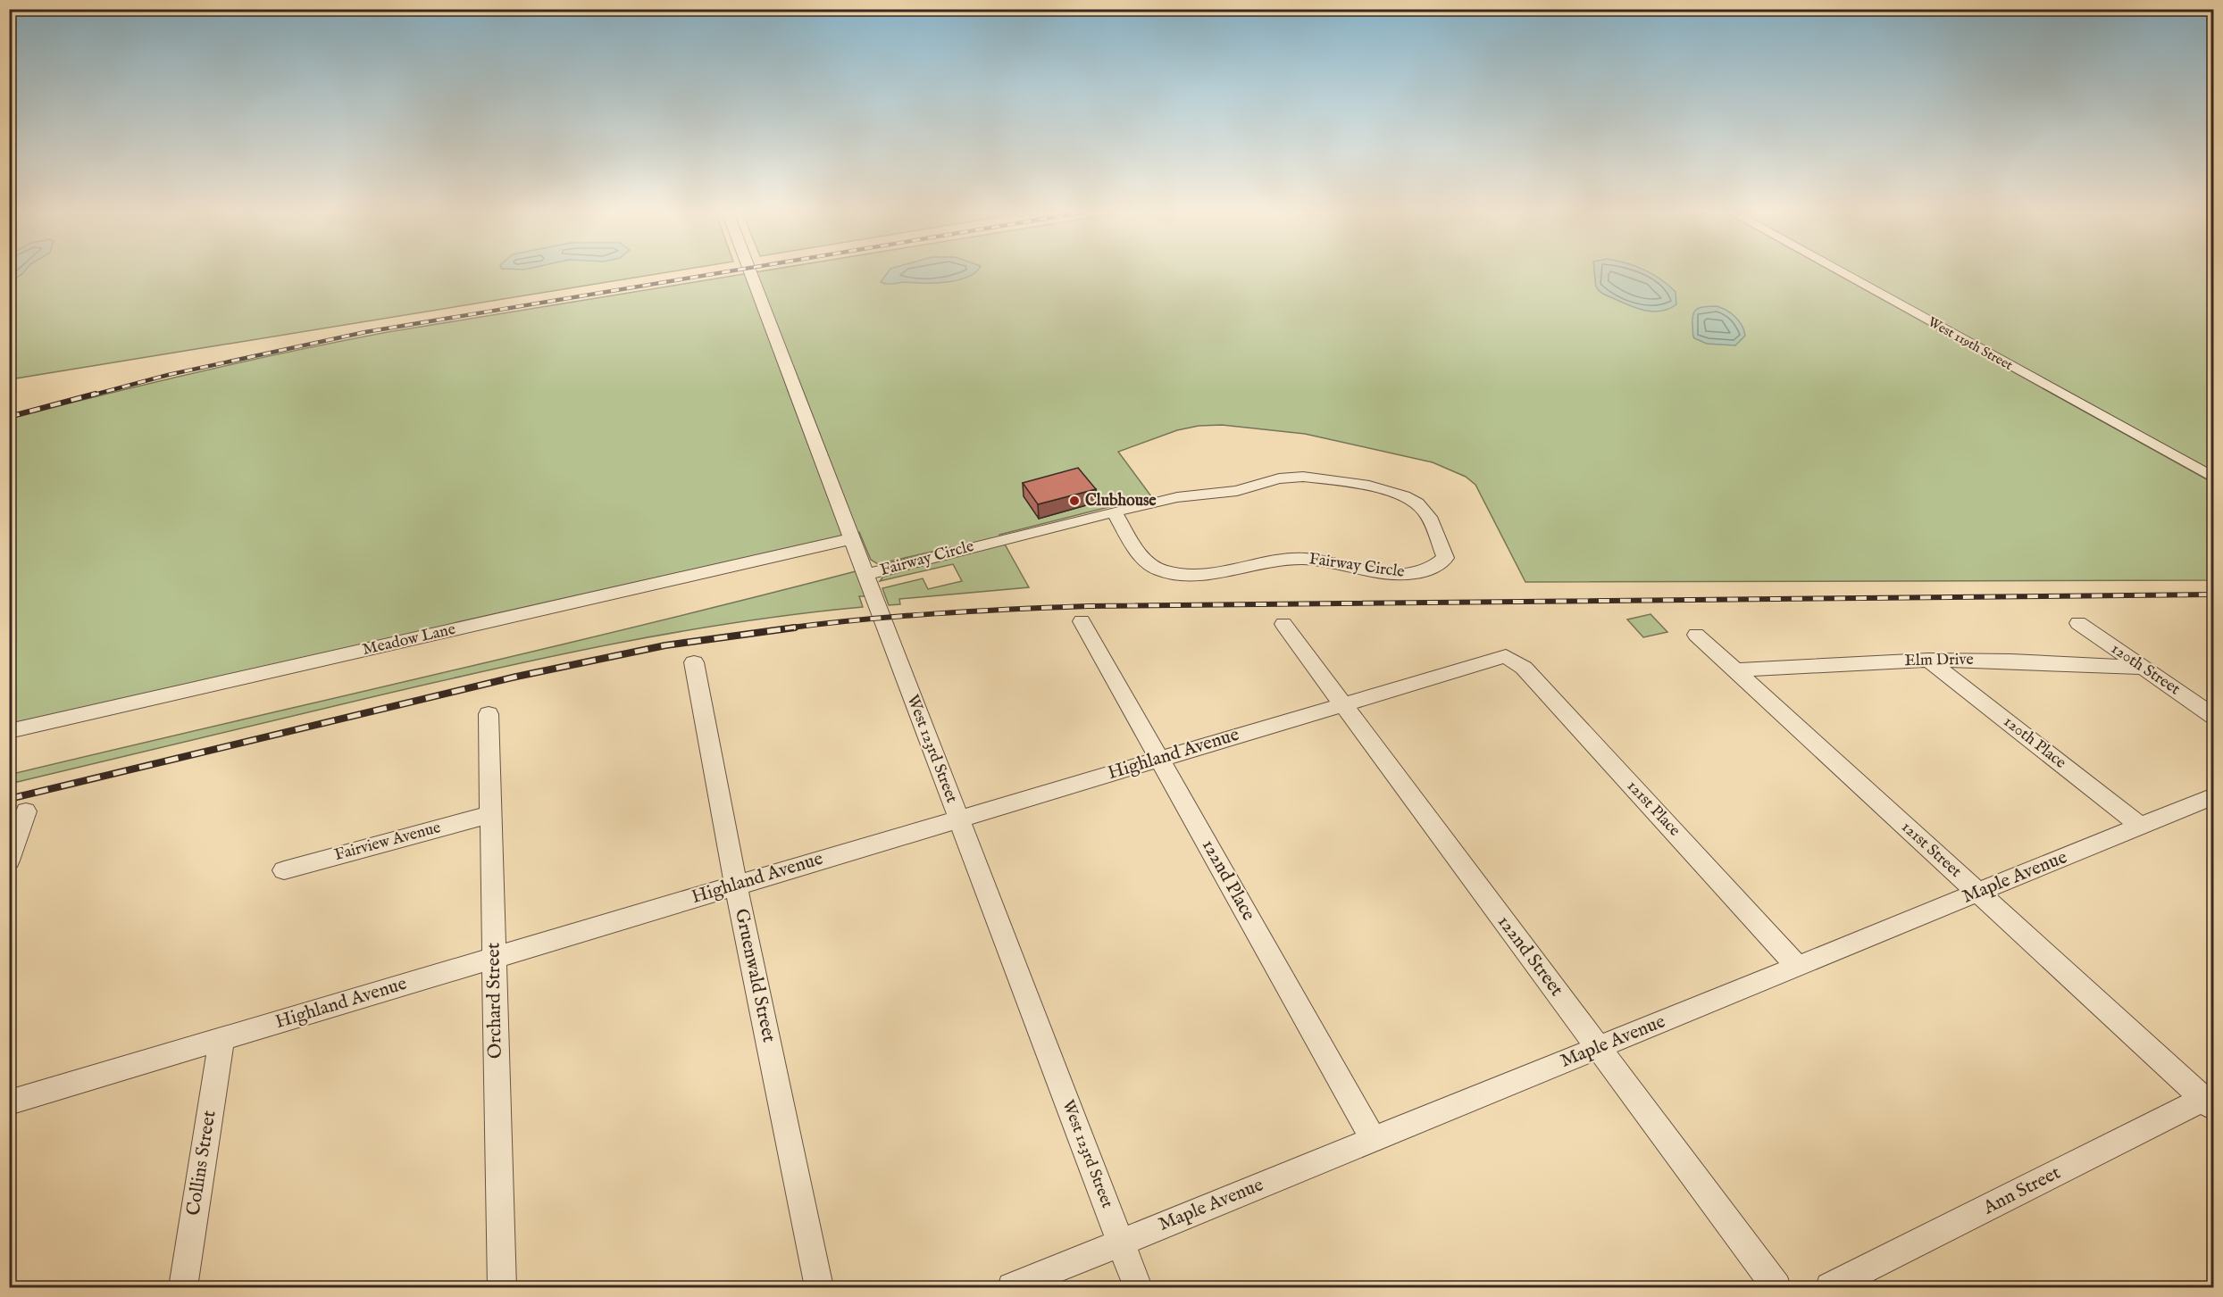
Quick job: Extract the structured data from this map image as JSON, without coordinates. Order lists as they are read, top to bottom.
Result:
{
  "streets": {
    "street": [
      "West 119th Street",
      "Fairway Circle",
      "Meadow Lane",
      "Elm Drive",
      "120th Street",
      "120th Place",
      "West 123rd Street",
      "Highland Avenue",
      "121st Place",
      "Fairview Avenue",
      "121st Street",
      "Maple Avenue",
      "122nd Place",
      "122nd Street",
      "Gruenwald Street",
      "Orchard Street",
      "Collins Street",
      "Ann Street"
    ]
  },
  "crossings": [
    ["Fairway Circle", "West 123rd Street"],
    ["Meadow Lane", "West 123rd Street"],
    ["Elm Drive", "120th Street"],
    ["Elm Drive", "120th Place"],
    ["Elm Drive", "121st Street"],
    ["120th Place", "Maple Avenue"],
    ["West 123rd Street", "Highland Avenue"],
    ["West 123rd Street", "Maple Avenue"],
    ["Highland Avenue", "121st Place"],
    ["Highland Avenue", "122nd Place"],
    ["Highland Avenue", "122nd Street"],
    ["Highland Avenue", "Gruenwald Street"],
    ["Highland Avenue", "Orchard Street"],
    ["Highland Avenue", "Collins Street"],
    ["121st Place", "Maple Avenue"],
    ["Fairview Avenue", "Orchard Street"],
    ["121st Street", "Maple Avenue"],
    ["121st Street", "Ann Street"],
    ["Maple Avenue", "122nd Place"],
    ["Maple Avenue", "122nd Street"]
  ],
  "places": ["Clubhouse"]
}
